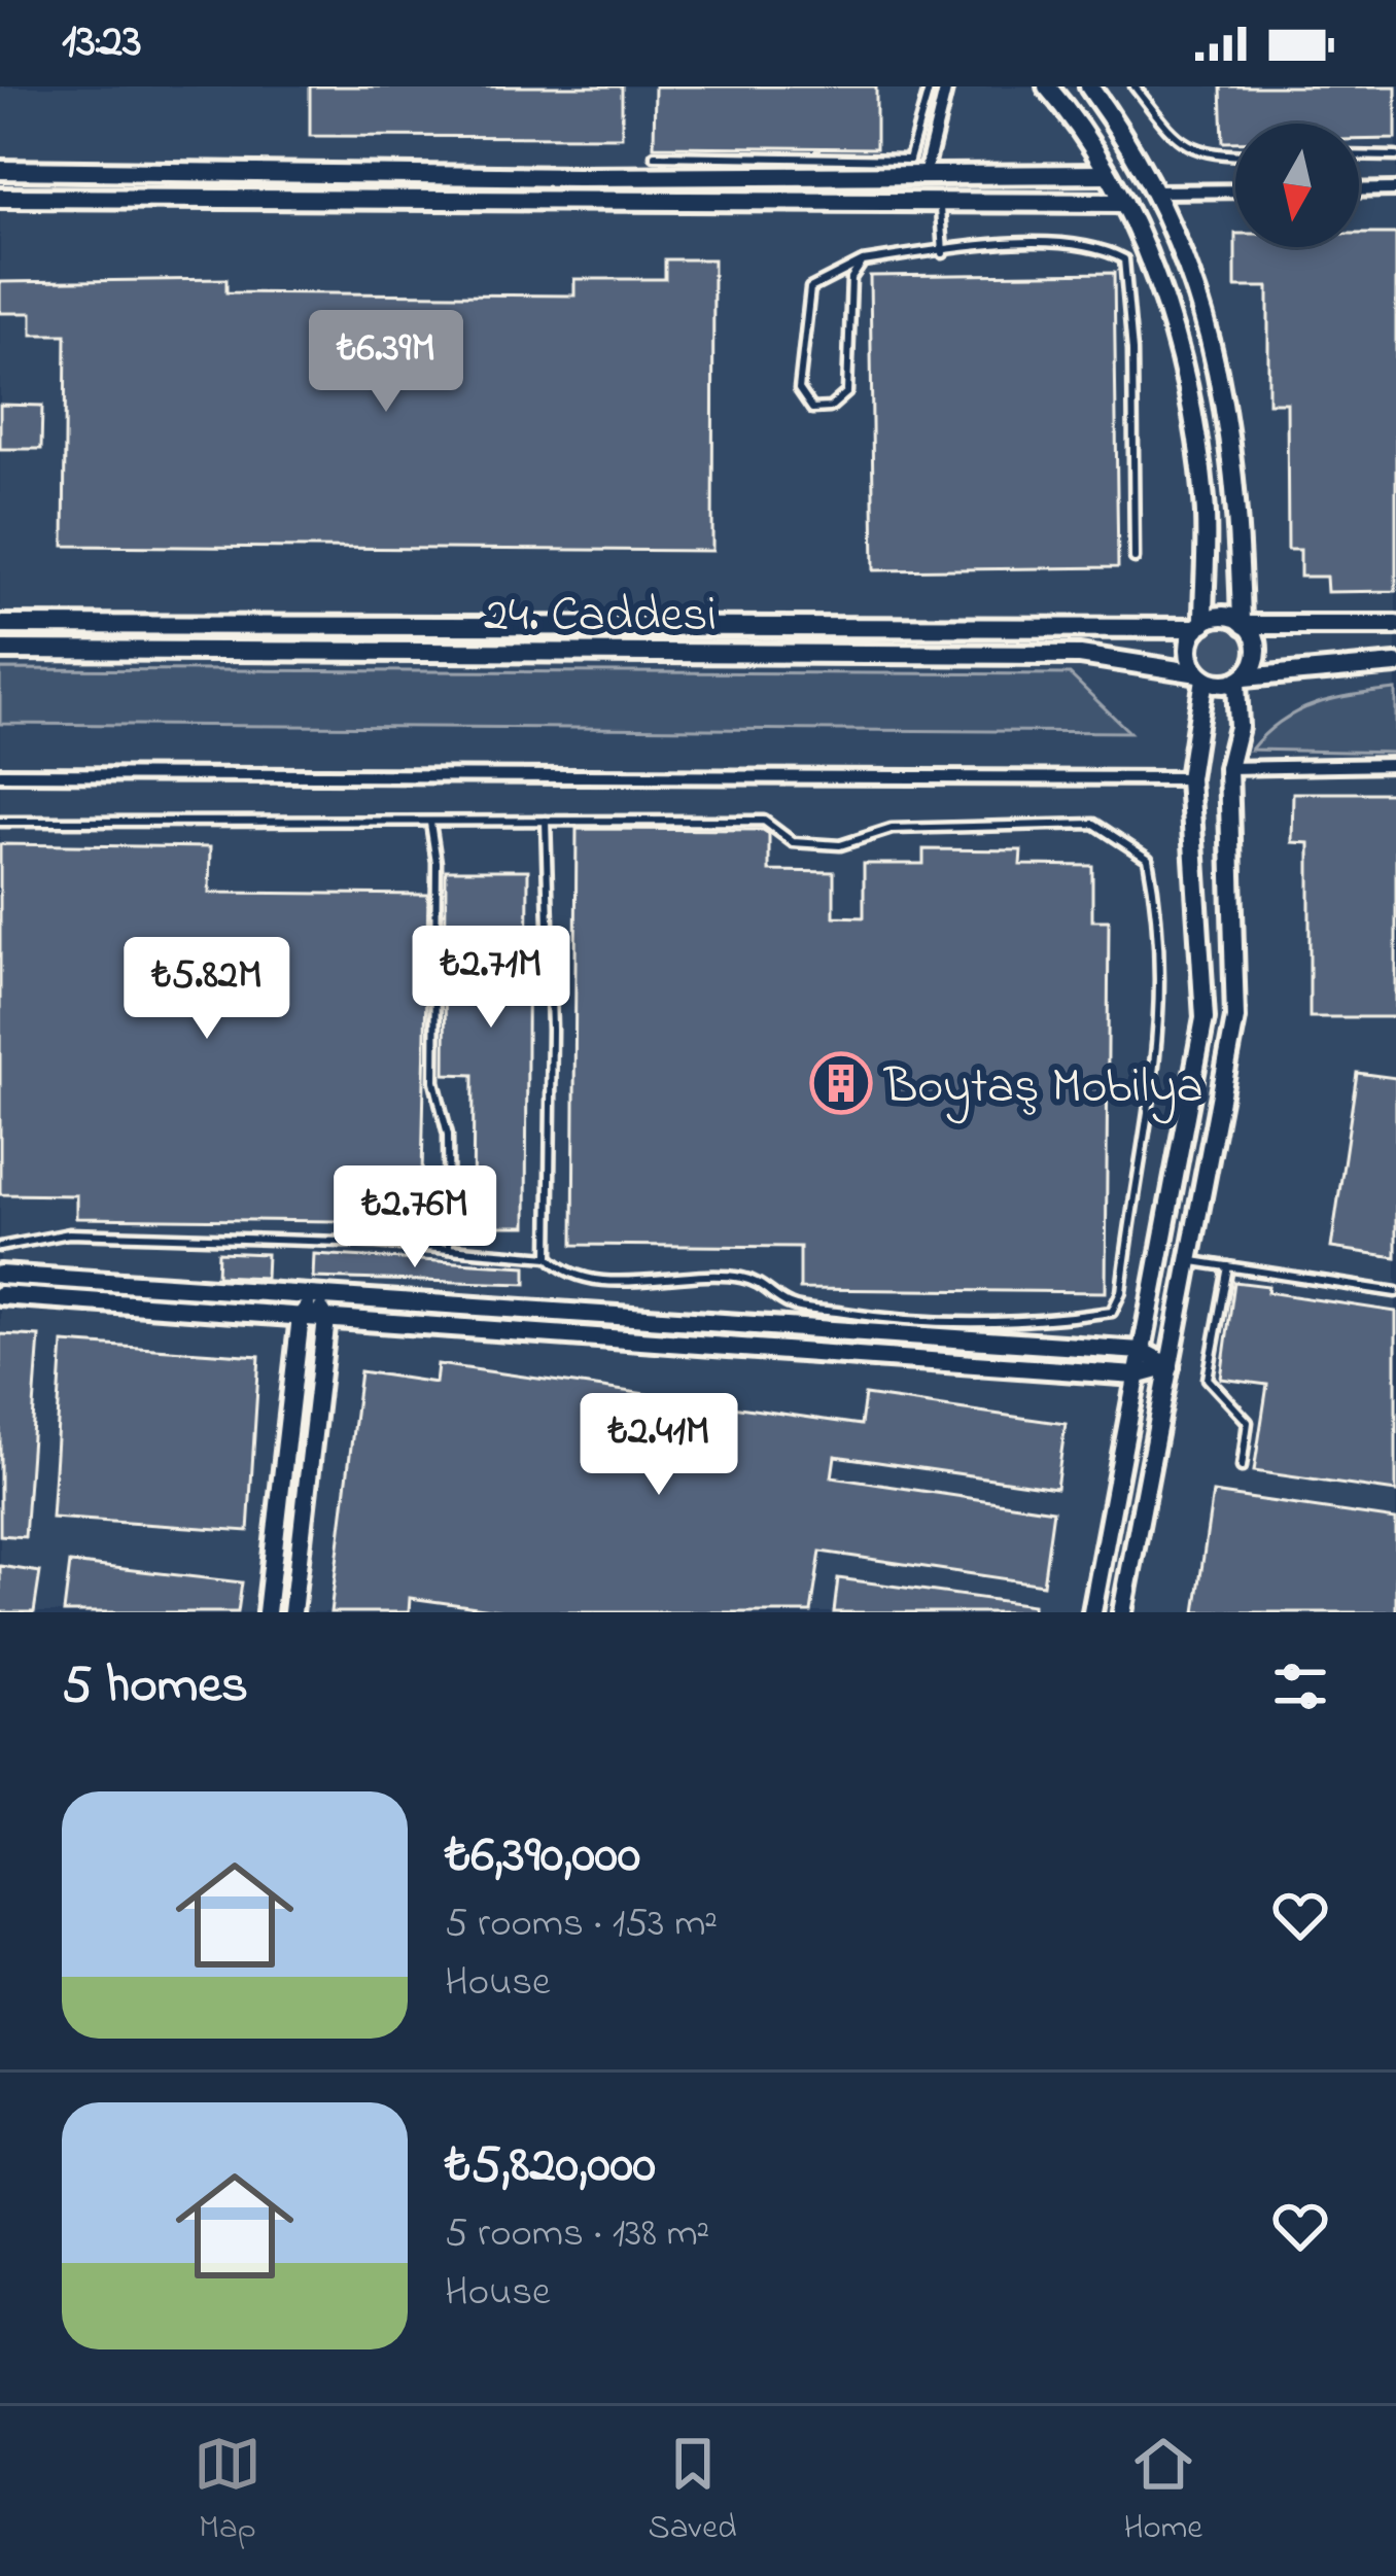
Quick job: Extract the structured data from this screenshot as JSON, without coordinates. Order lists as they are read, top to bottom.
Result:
{
  "streets": {
    "street": ["24. Caddesi"]
  },
  "places": {
    "building": ["Boytaş Mobilya"]
  },
  "north": "bottom",
  "page": {
    "status": "13:23",
    "price": [
      "₺6.39M",
      "₺2.71M",
      "₺5.82M",
      "₺2.76M",
      "₺2.41M"
    ],
    "heading": "5 homes",
    "list": [
      {
        "name": "₺6,390,000",
        "note": "5 rooms · 153 m² · House"
      },
      {
        "name": "₺5,820,000",
        "note": "5 rooms · 138 m² · House"
      }
    ],
    "tabs": ["Map", "Saved", "Home"]
  }
}
